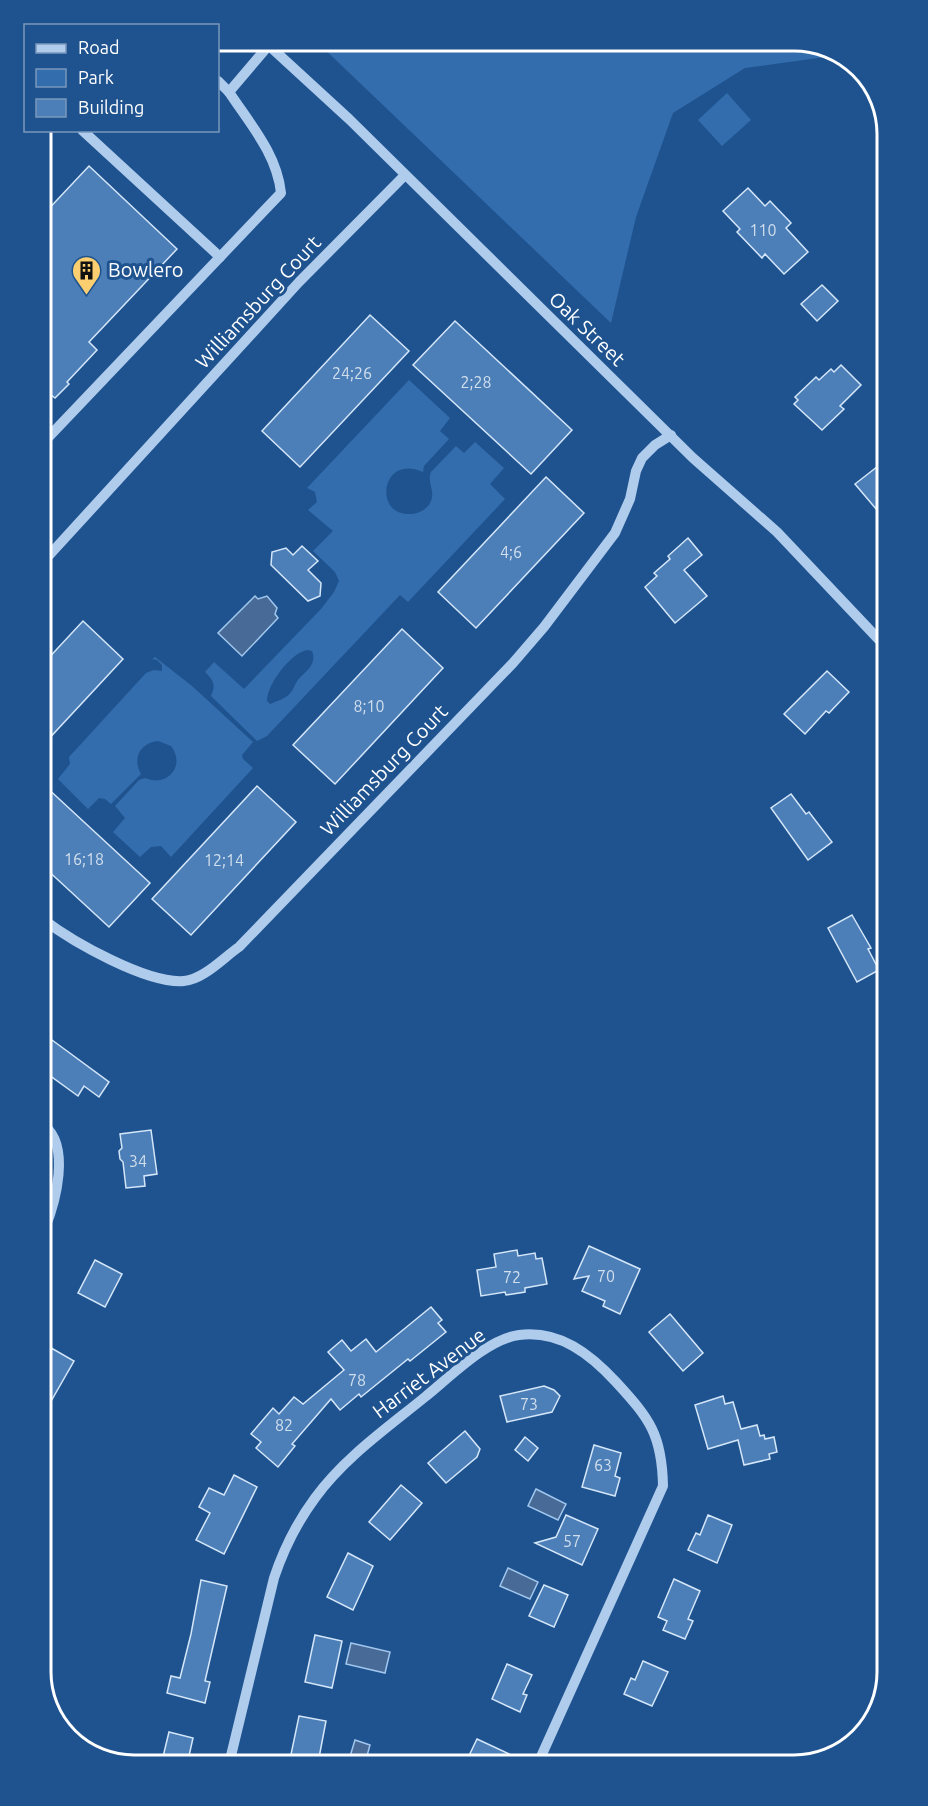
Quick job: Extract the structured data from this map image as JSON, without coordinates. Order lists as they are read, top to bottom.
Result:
{
  "streets": {
    "street": ["Williamsburg Court", "Oak Street", "Harriet Avenue"]
  },
  "crossings": [
    ["Williamsburg Court", "Oak Street"]
  ],
  "places": {
    "building": ["Bowlero"]
  },
  "house_numbers": [
    "110",
    "24;26",
    "2;28",
    "4;6",
    "8;10",
    "16;18",
    "12;14",
    "34",
    "70",
    "72",
    "78",
    "73",
    "82",
    "63",
    "57"
  ],
  "legend": ["Road", "Park", "Building"]
}
